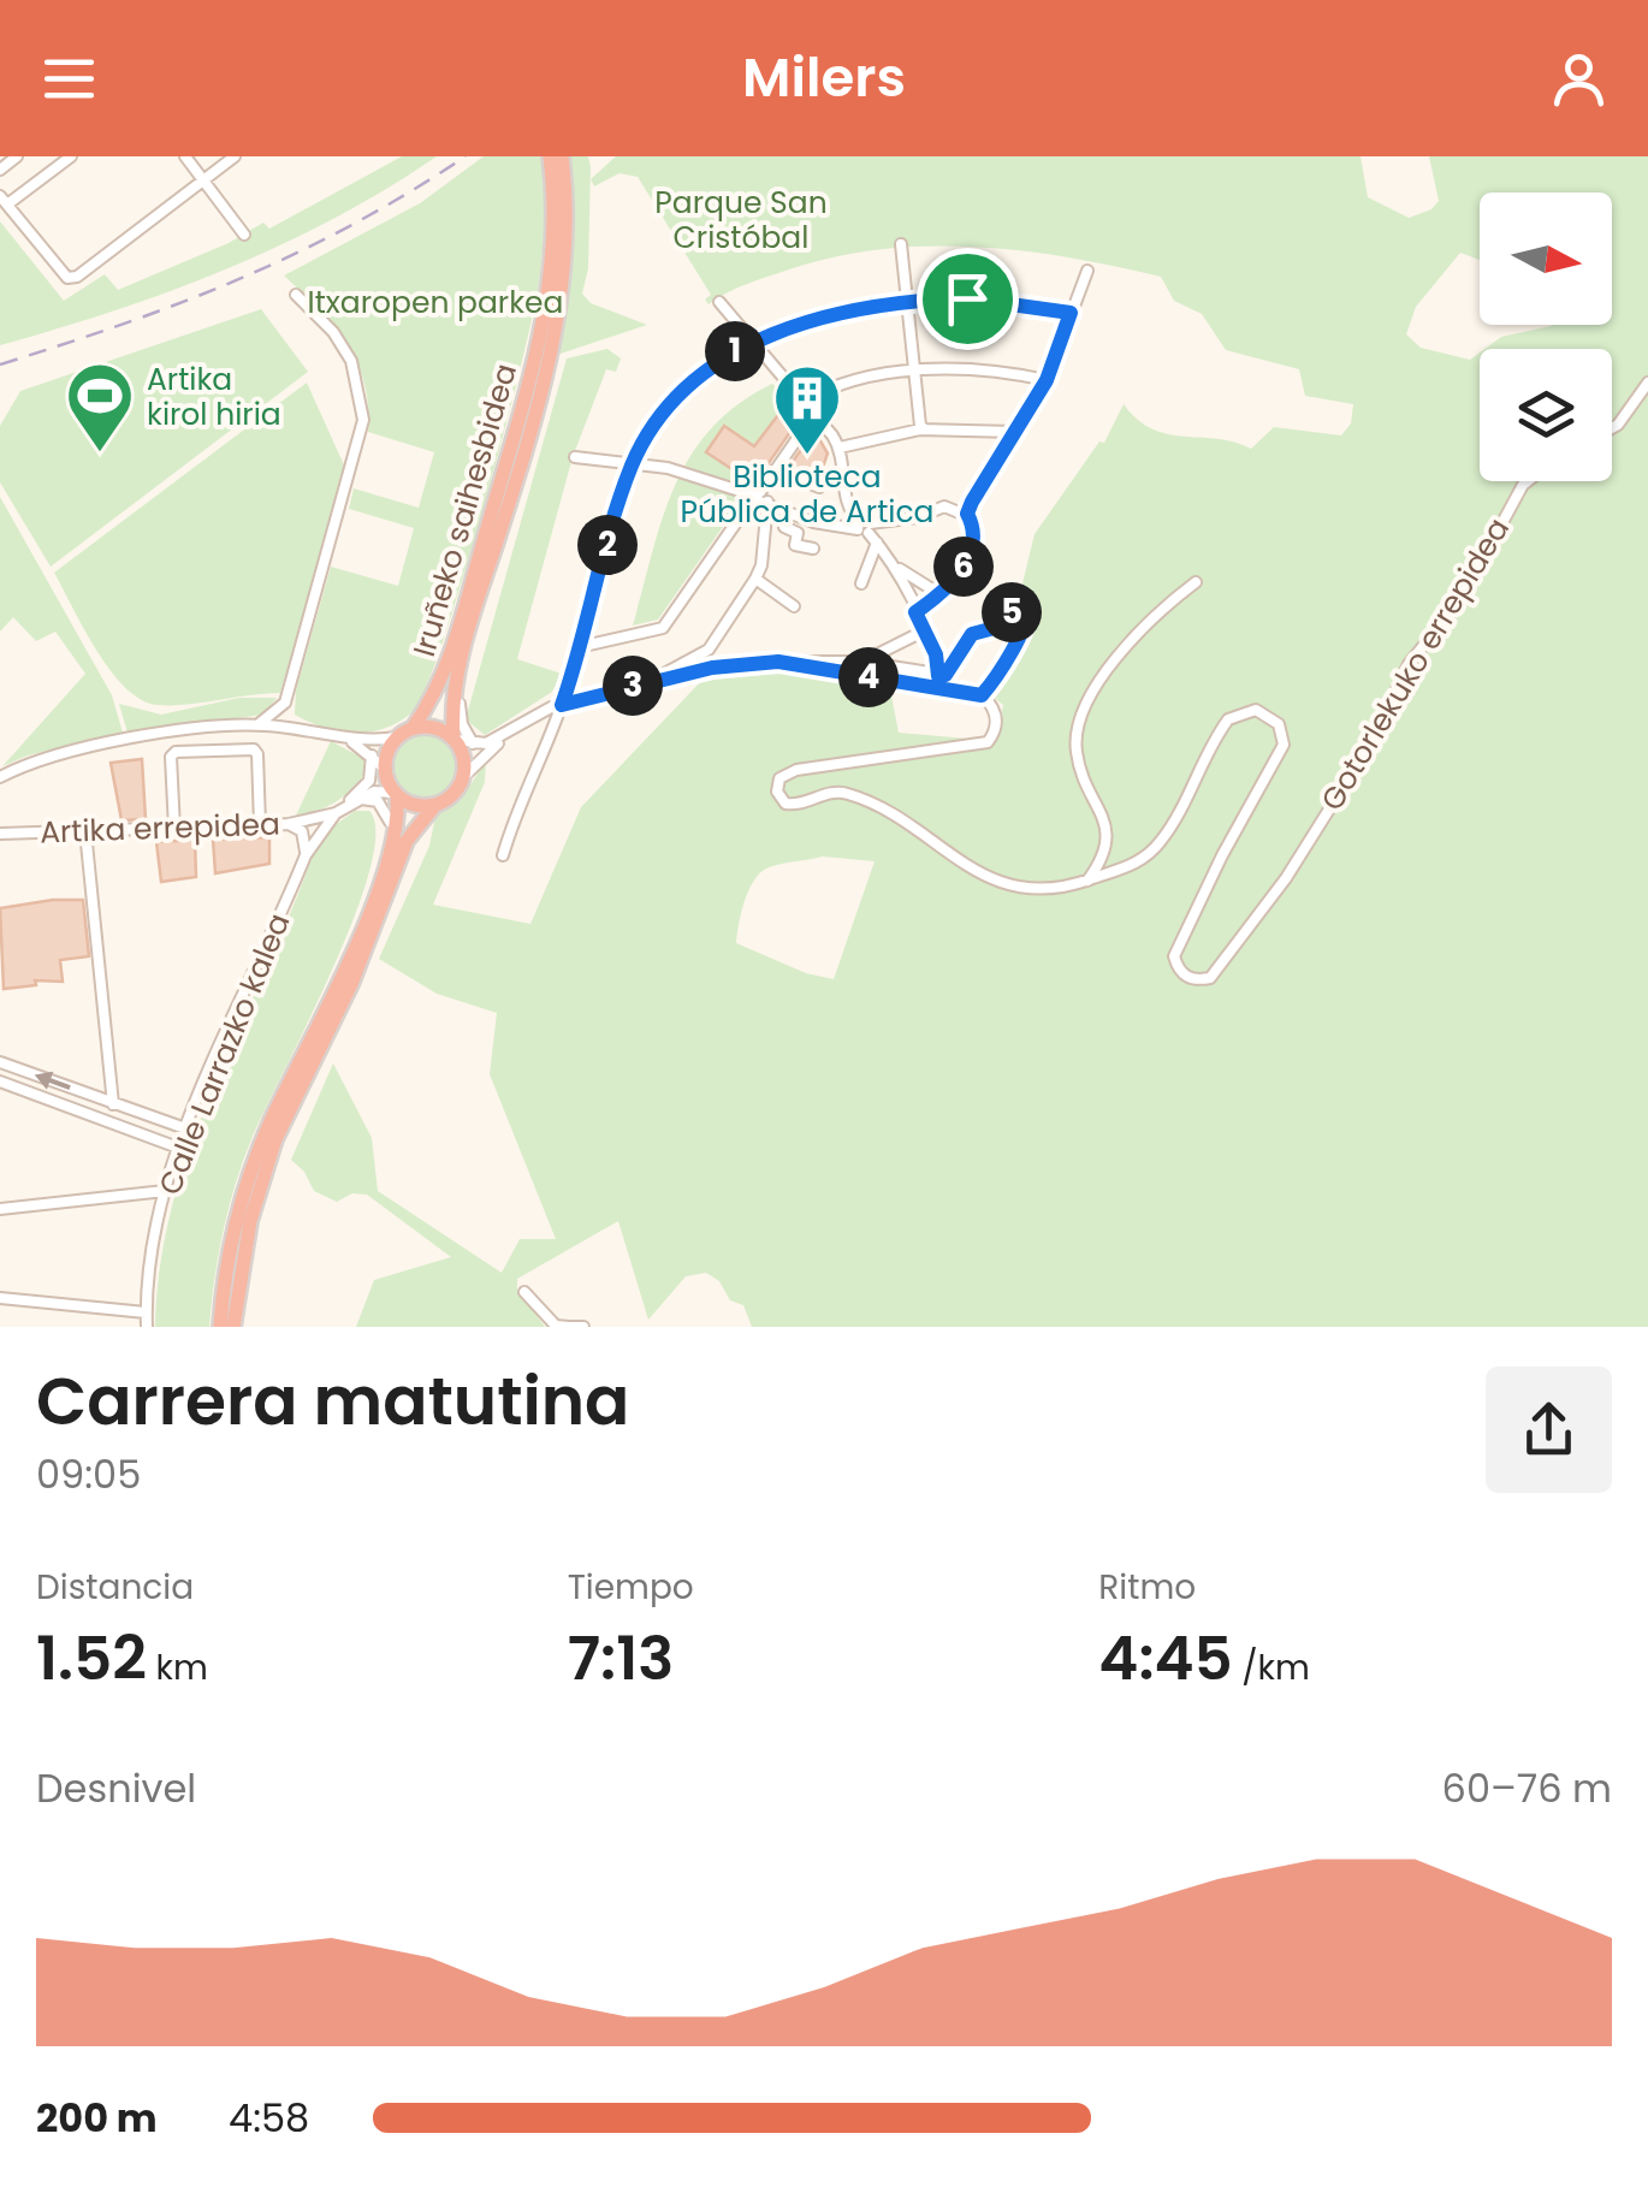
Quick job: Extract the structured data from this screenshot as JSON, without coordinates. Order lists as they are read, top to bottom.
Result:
{
  "streets": {
    "highway": ["Iruñeko saihesbidea"],
    "street": ["Gotorlekuko errepidea", "Artika errepidea", "Calle Larrazko kalea"]
  },
  "crossings": [
    ["Iruñeko saihesbidea", "Artika errepidea"],
    ["Artika errepidea", "Calle Larrazko kalea"]
  ],
  "parks": ["Parque San Cristóbal", "Itxaropen parkea"],
  "places": {
    "sports": ["Artika kirol hiria"],
    "building": ["Biblioteca Pública de Artica"]
  },
  "north": "right",
  "page": {
    "header": "Milers",
    "pins": [
      "1",
      "2",
      "6",
      "5",
      "4",
      "3"
    ],
    "heading": ["Carrera matutina", "09:05"],
    "stats": [
      ["Distancia", "1.52 km"],
      ["Tiempo", "7:13"],
      ["Ritmo", "4:45 /km"]
    ],
    "chart": ["Desnivel", "60–76 m"],
    "list": [
      {
        "name": "200 m",
        "note": "4:58"
      }
    ]
  }
}
